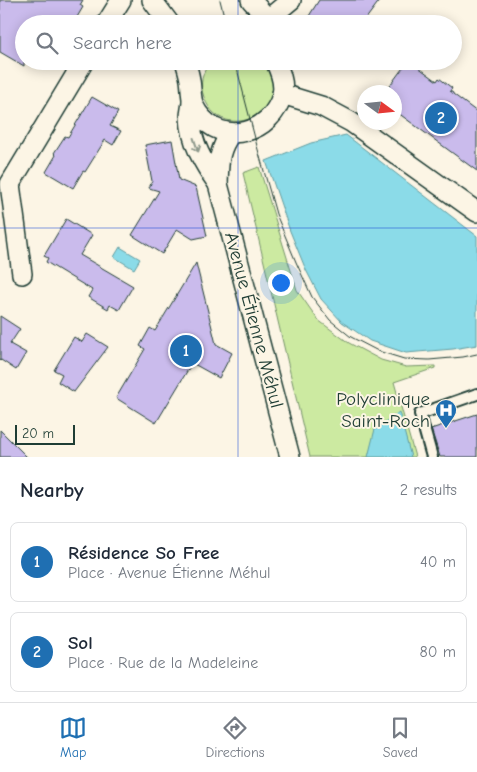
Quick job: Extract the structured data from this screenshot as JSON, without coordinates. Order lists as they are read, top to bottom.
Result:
{
  "streets": {
    "street": ["Avenue Étienne Méhul"]
  },
  "places": {
    "hospital": ["Polyclinique Saint-Roch"]
  },
  "scale_bar": "20 m",
  "north": "right",
  "page": {
    "search": "Search here",
    "pins": ["2", "1"],
    "scale": "20 m",
    "heading": ["Nearby", "2 results"],
    "list": [
      {
        "mark": "1",
        "name": "Résidence So Free",
        "note": "Place · Avenue Étienne Méhul",
        "value": "40 m"
      },
      {
        "mark": "2",
        "name": "Sol",
        "note": "Place · Rue de la Madeleine",
        "value": "80 m"
      }
    ],
    "nav": ["Map", "Directions", "Saved"]
  }
}
